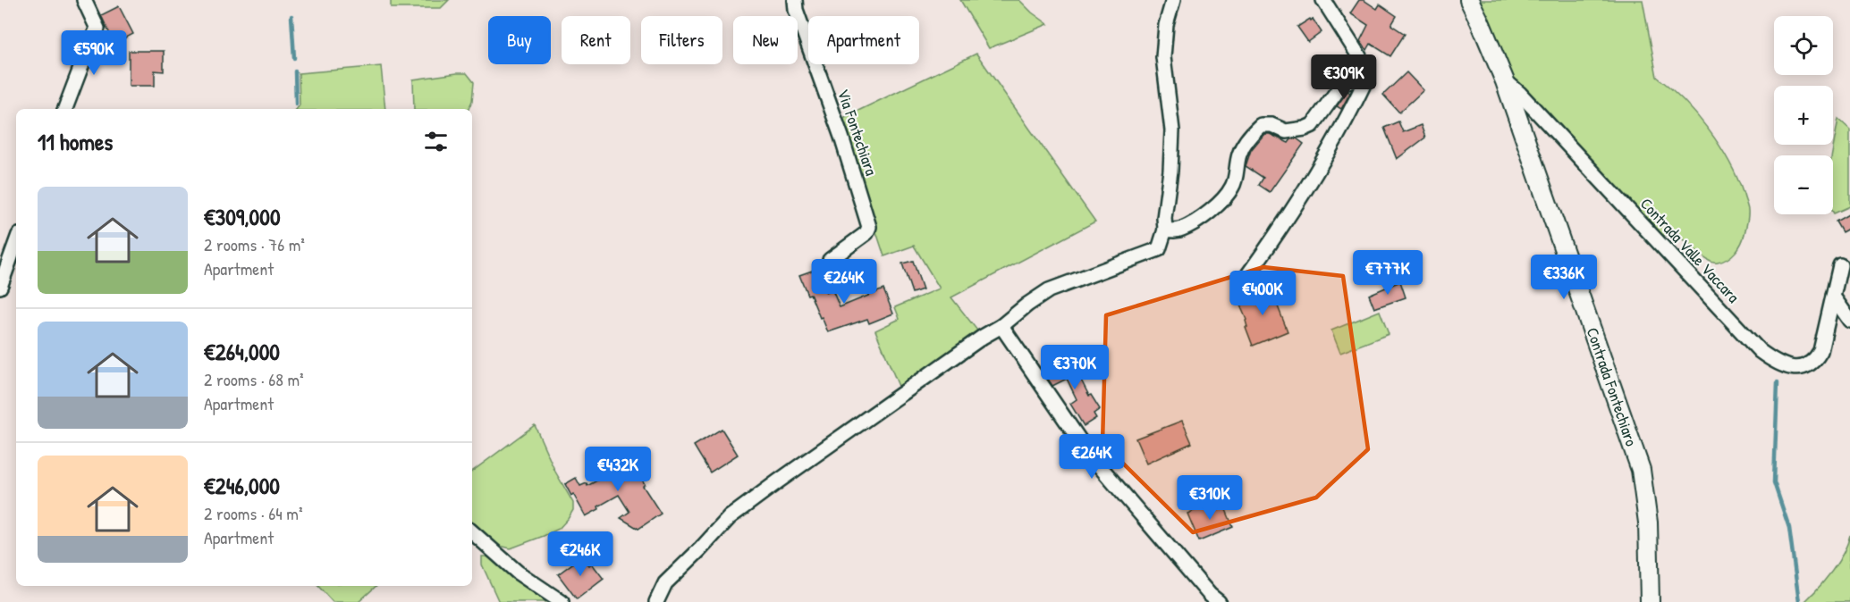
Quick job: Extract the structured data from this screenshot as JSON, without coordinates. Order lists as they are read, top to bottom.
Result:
{
  "streets": {
    "main road": ["Contrada Fontechiaro"],
    "street": ["Via Fontechiara", "Contrada Valle Vaccara"]
  },
  "crossings": [
    ["Contrada Valle Vaccara", "Contrada Fontechiaro"]
  ],
  "page": {
    "map_buttons": ["+", "−"],
    "chip": [
      "Buy",
      "Rent",
      "Filters",
      "New",
      "Apartment"
    ],
    "price": [
      "€590K",
      "€309K",
      "€777K",
      "€336K",
      "€264K",
      "€400K",
      "€370K",
      "€264K",
      "€432K",
      "€310K",
      "€246K"
    ],
    "heading": "11 homes",
    "list": [
      {
        "name": "€309,000",
        "note": "2 rooms · 76 m² · Apartment"
      },
      {
        "name": "€264,000",
        "note": "2 rooms · 68 m² · Apartment"
      },
      {
        "name": "€246,000",
        "note": "2 rooms · 64 m² · Apartment"
      }
    ]
  }
}
